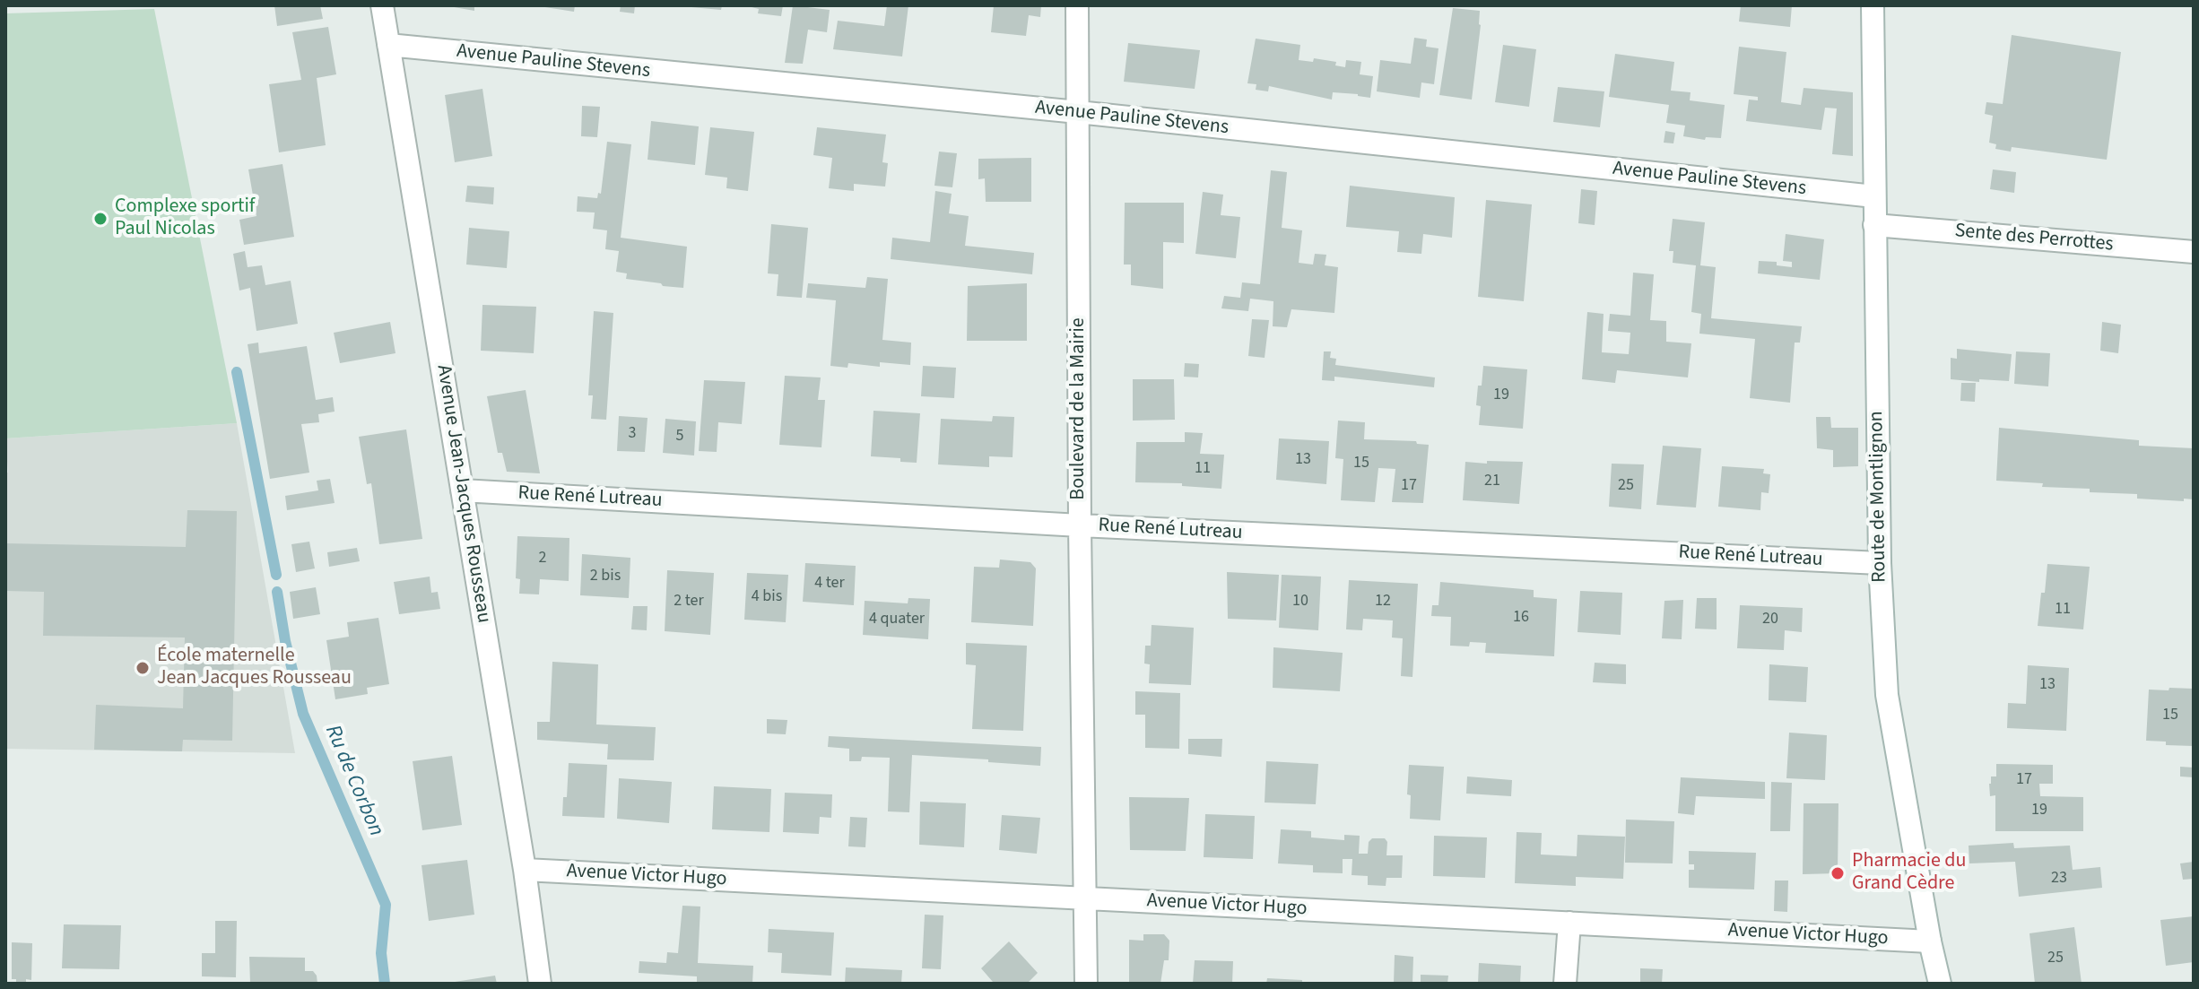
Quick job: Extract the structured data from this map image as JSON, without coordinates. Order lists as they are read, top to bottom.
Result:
{
  "streets": {
    "street": [
      "Avenue Pauline Stevens",
      "Sente des Perrottes",
      "Boulevard de la Mairie",
      "Avenue Jean-Jacques Rousseau",
      "Route de Montlignon",
      "Rue René Lutreau",
      "Avenue Victor Hugo"
    ]
  },
  "crossings": [
    ["Avenue Pauline Stevens", "Boulevard de la Mairie"],
    ["Avenue Pauline Stevens", "Avenue Jean-Jacques Rousseau"],
    ["Avenue Pauline Stevens", "Route de Montlignon"],
    ["Sente des Perrottes", "Route de Montlignon"],
    ["Boulevard de la Mairie", "Rue René Lutreau"],
    ["Boulevard de la Mairie", "Avenue Victor Hugo"],
    ["Avenue Jean-Jacques Rousseau", "Rue René Lutreau"],
    ["Avenue Jean-Jacques Rousseau", "Avenue Victor Hugo"],
    ["Route de Montlignon", "Rue René Lutreau"],
    ["Route de Montlignon", "Avenue Victor Hugo"]
  ],
  "water": ["Ru de Corbon"],
  "places": ["Complexe sportif Paul Nicolas", "École maternelle Jean Jacques Rousseau", "Pharmacie du Grand Cèdre"],
  "house_numbers": [
    "19",
    "3",
    "5",
    "13",
    "15",
    "11",
    "21",
    "17",
    "25",
    "2",
    "2 bis",
    "4 ter",
    "4 bis",
    "2 ter",
    "10",
    "12",
    "11",
    "16",
    "4 quater",
    "20",
    "13",
    "15",
    "17",
    "19",
    "23",
    "25"
  ]
}
